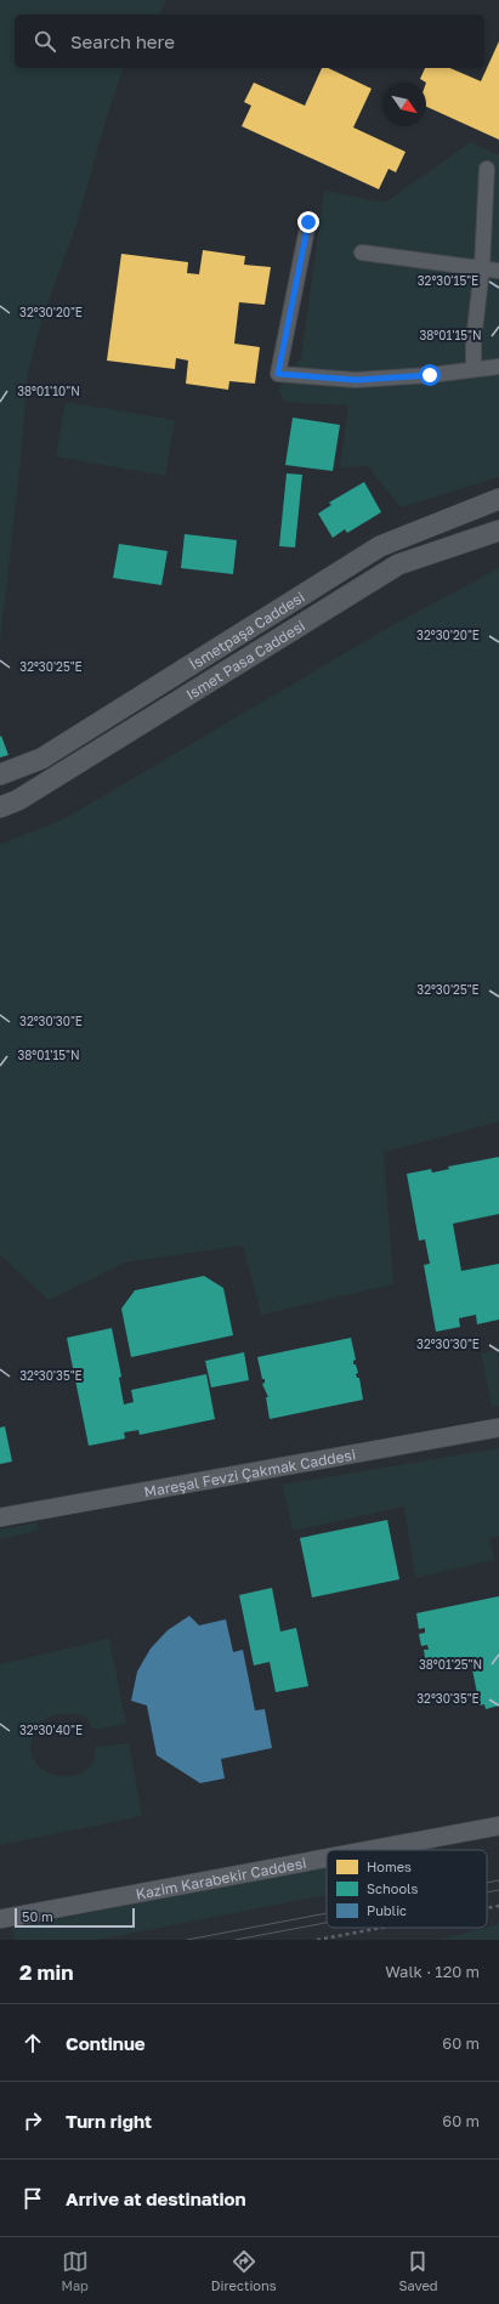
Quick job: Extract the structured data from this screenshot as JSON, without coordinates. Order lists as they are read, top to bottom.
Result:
{
  "streets": {
    "main road": ["İsmetpaşa Caddesi", "Ismet Pasa Caddesi"],
    "street": ["Mareşal Fevzi Çakmak Caddesi", "Kazim Karabekir Caddesi"]
  },
  "legend": ["Homes", "Schools", "Public"],
  "scale_bar": "50 m",
  "north": "bottom right",
  "page": {
    "search": "Search here",
    "scale": "50 m",
    "heading": ["2 min", "Walk · 120 m"],
    "list": [
      ["Continue", "60 m"],
      ["Turn right", "60 m"],
      "Arrive at destination"
    ],
    "nav": ["Map", "Directions", "Saved"]
  },
  "coordinates": [
    "32°30'15\"E",
    "32°30'20\"E",
    "38°01'15\"N",
    "38°01'10\"N",
    "32°30'25\"E",
    "32°30'30\"E",
    "32°30'35\"E",
    "38°01'25\"N",
    "32°30'40\"E"
  ]
}
